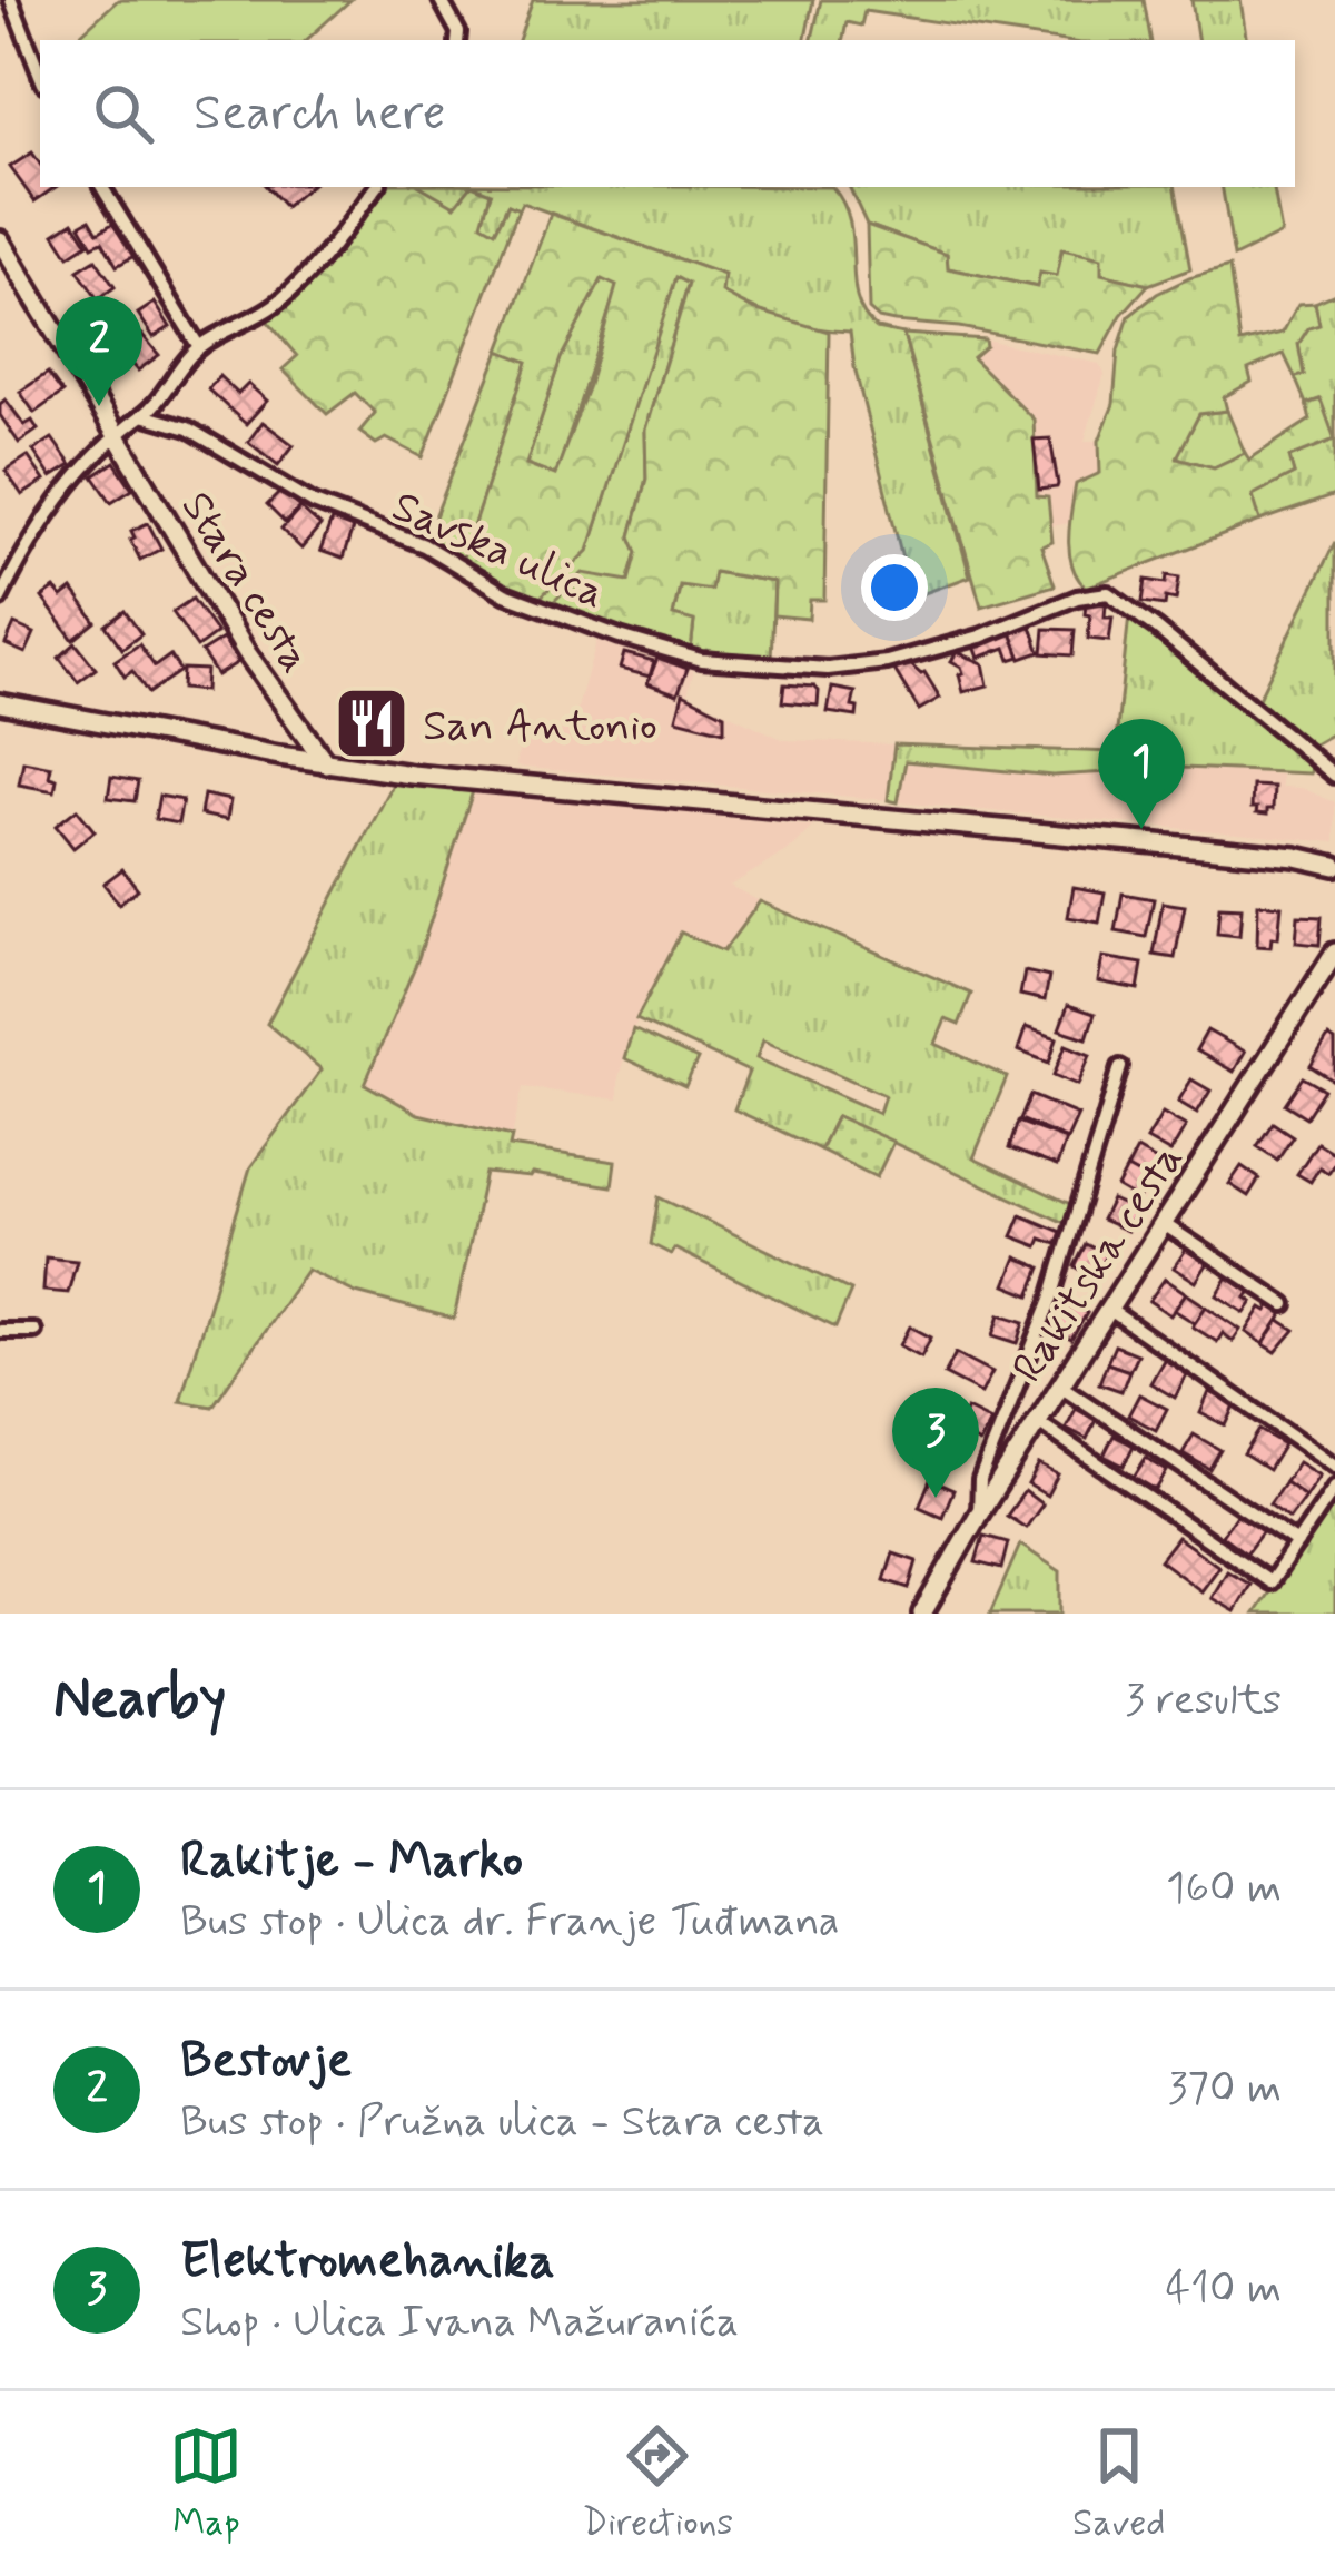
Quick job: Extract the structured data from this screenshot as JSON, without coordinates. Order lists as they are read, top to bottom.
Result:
{
  "streets": {
    "main road": ["Stara cesta", "Rakitska cesta"],
    "street": ["Savska ulica"]
  },
  "places": {
    "restaurant": ["San Antonio"]
  },
  "page": {
    "search": "Search here",
    "pins": ["2", "1", "3"],
    "heading": ["Nearby", "3 results"],
    "list": [
      {
        "mark": "1",
        "name": "Rakitje - Marko",
        "note": "Bus stop · Ulica dr. Franje Tuđmana",
        "value": "160 m"
      },
      {
        "mark": "2",
        "name": "Bestovje",
        "note": "Bus stop · Pružna ulica - Stara cesta",
        "value": "370 m"
      },
      {
        "mark": "3",
        "name": "Elektromehanika",
        "note": "Shop · Ulica Ivana Mažuranića",
        "value": "410 m"
      }
    ],
    "nav": ["Map", "Directions", "Saved"]
  }
}
